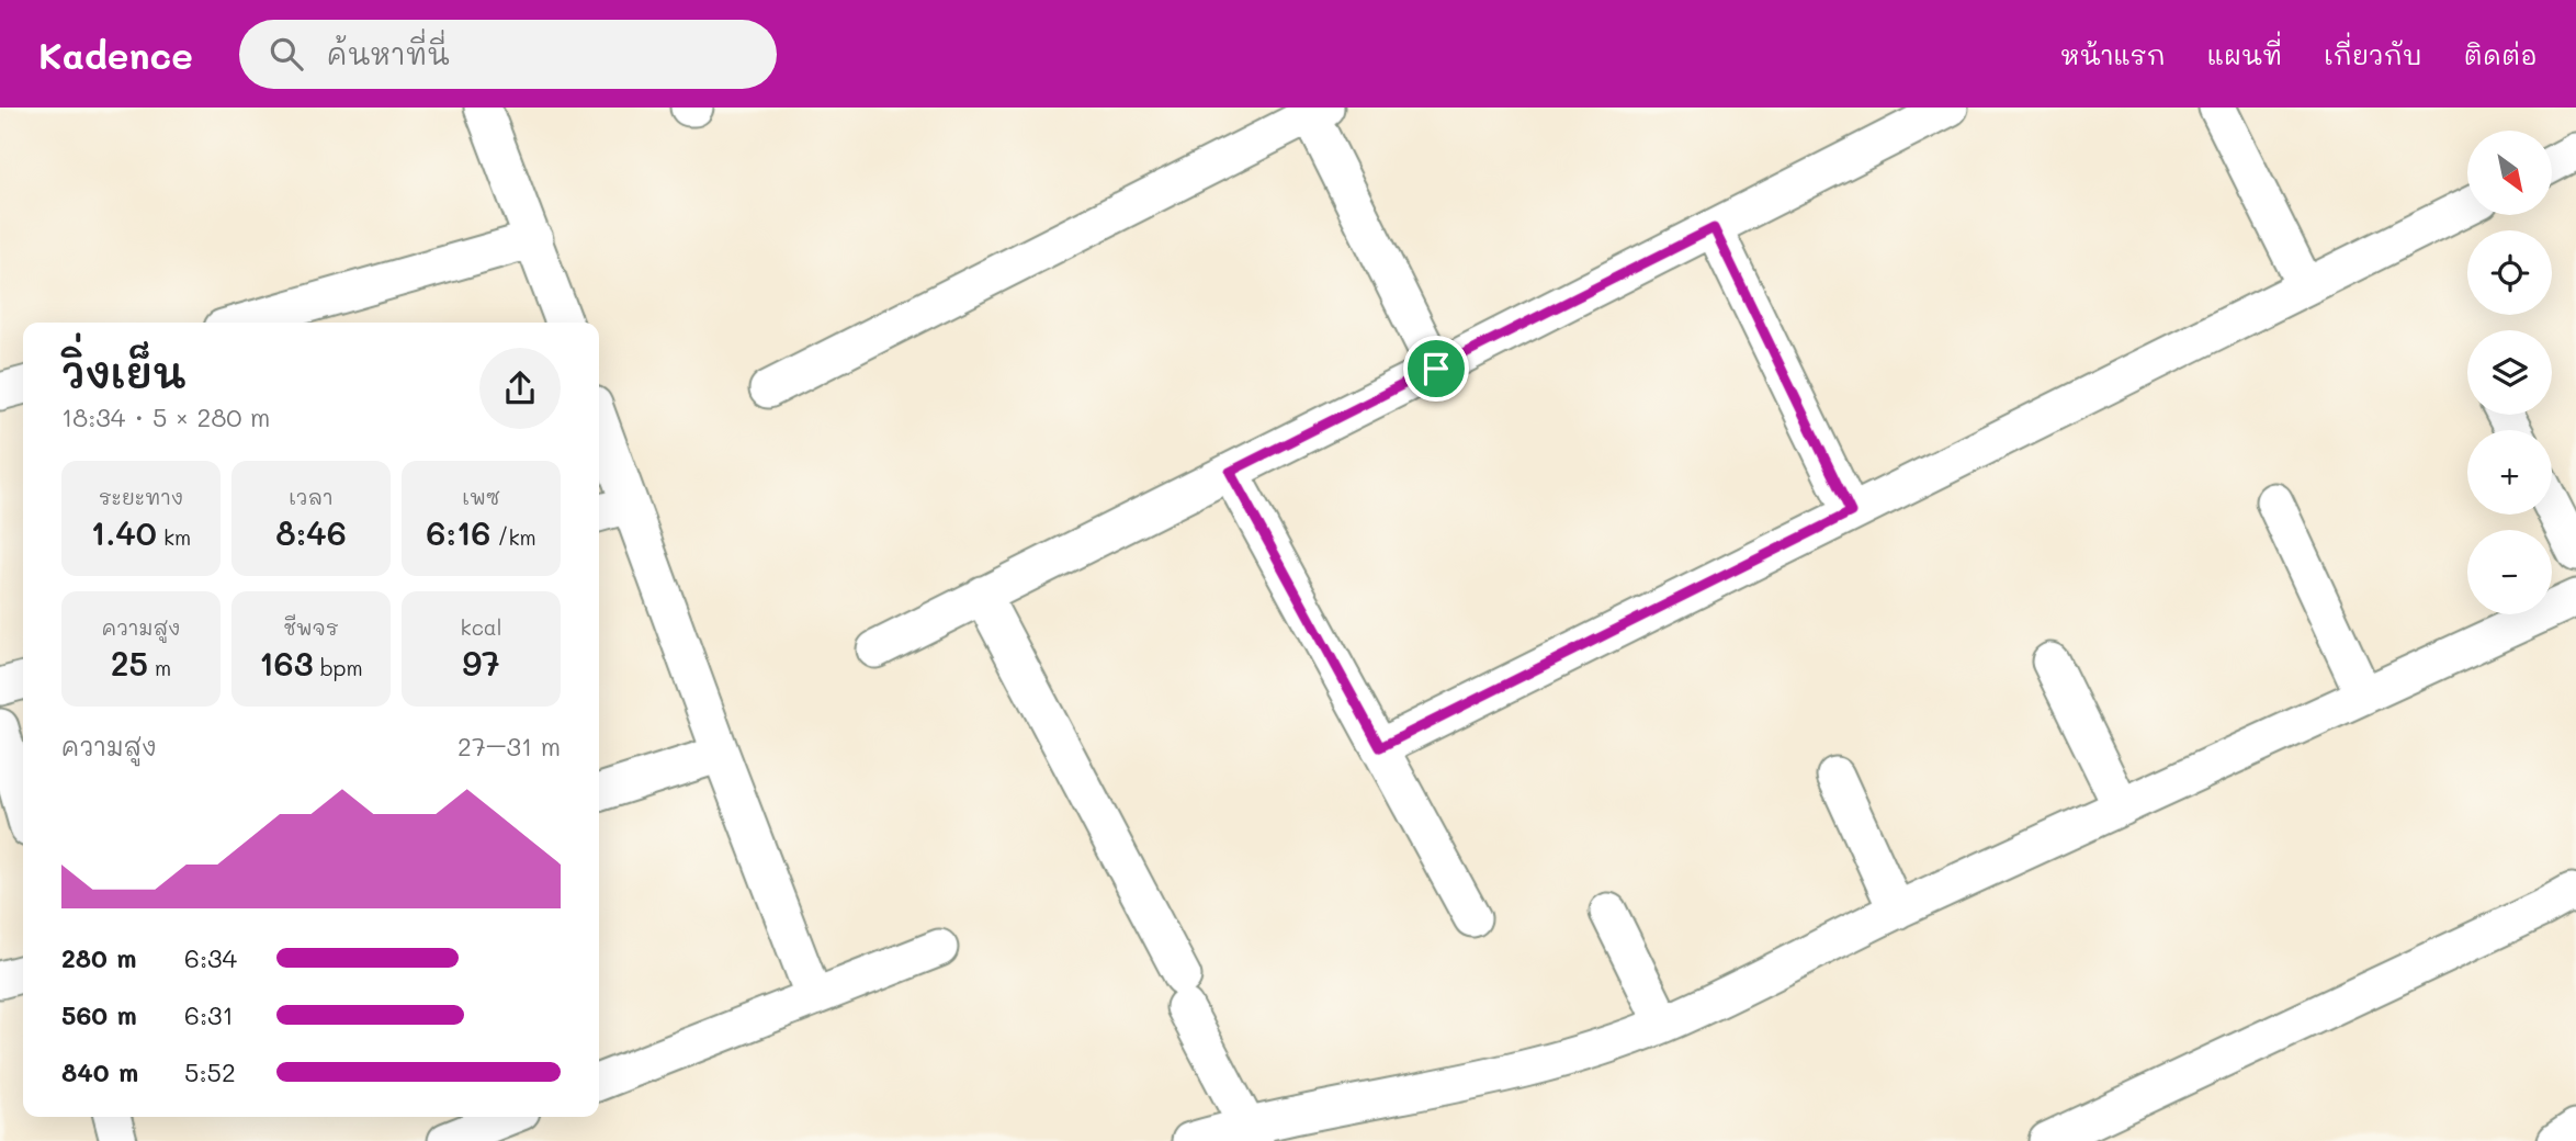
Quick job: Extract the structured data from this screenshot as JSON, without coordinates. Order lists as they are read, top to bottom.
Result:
{
  "north": "bottom right",
  "page": {
    "header": "Kadence",
    "search": "ค้นหาที่นี่",
    "nav": [
      "หน้าแรก",
      "แผนที่",
      "เกี่ยวกับ",
      "ติดต่อ"
    ],
    "map_buttons": ["+", "−"],
    "heading": ["วิ่งเย็น", "18:34 · 5 × 280 m"],
    "stats": [
      ["ระยะทาง", "1.40 km"],
      ["เวลา", "8:46"],
      ["เพซ", "6:16 /km"],
      ["ความสูง", "25 m"],
      ["ชีพจร", "163 bpm"],
      ["kcal", "97"]
    ],
    "chart": ["ความสูง", "27–31 m"],
    "list": [
      {
        "name": "280 m",
        "note": "6:34"
      },
      {
        "name": "560 m",
        "note": "6:31"
      },
      {
        "name": "840 m",
        "note": "5:52"
      }
    ]
  }
}
